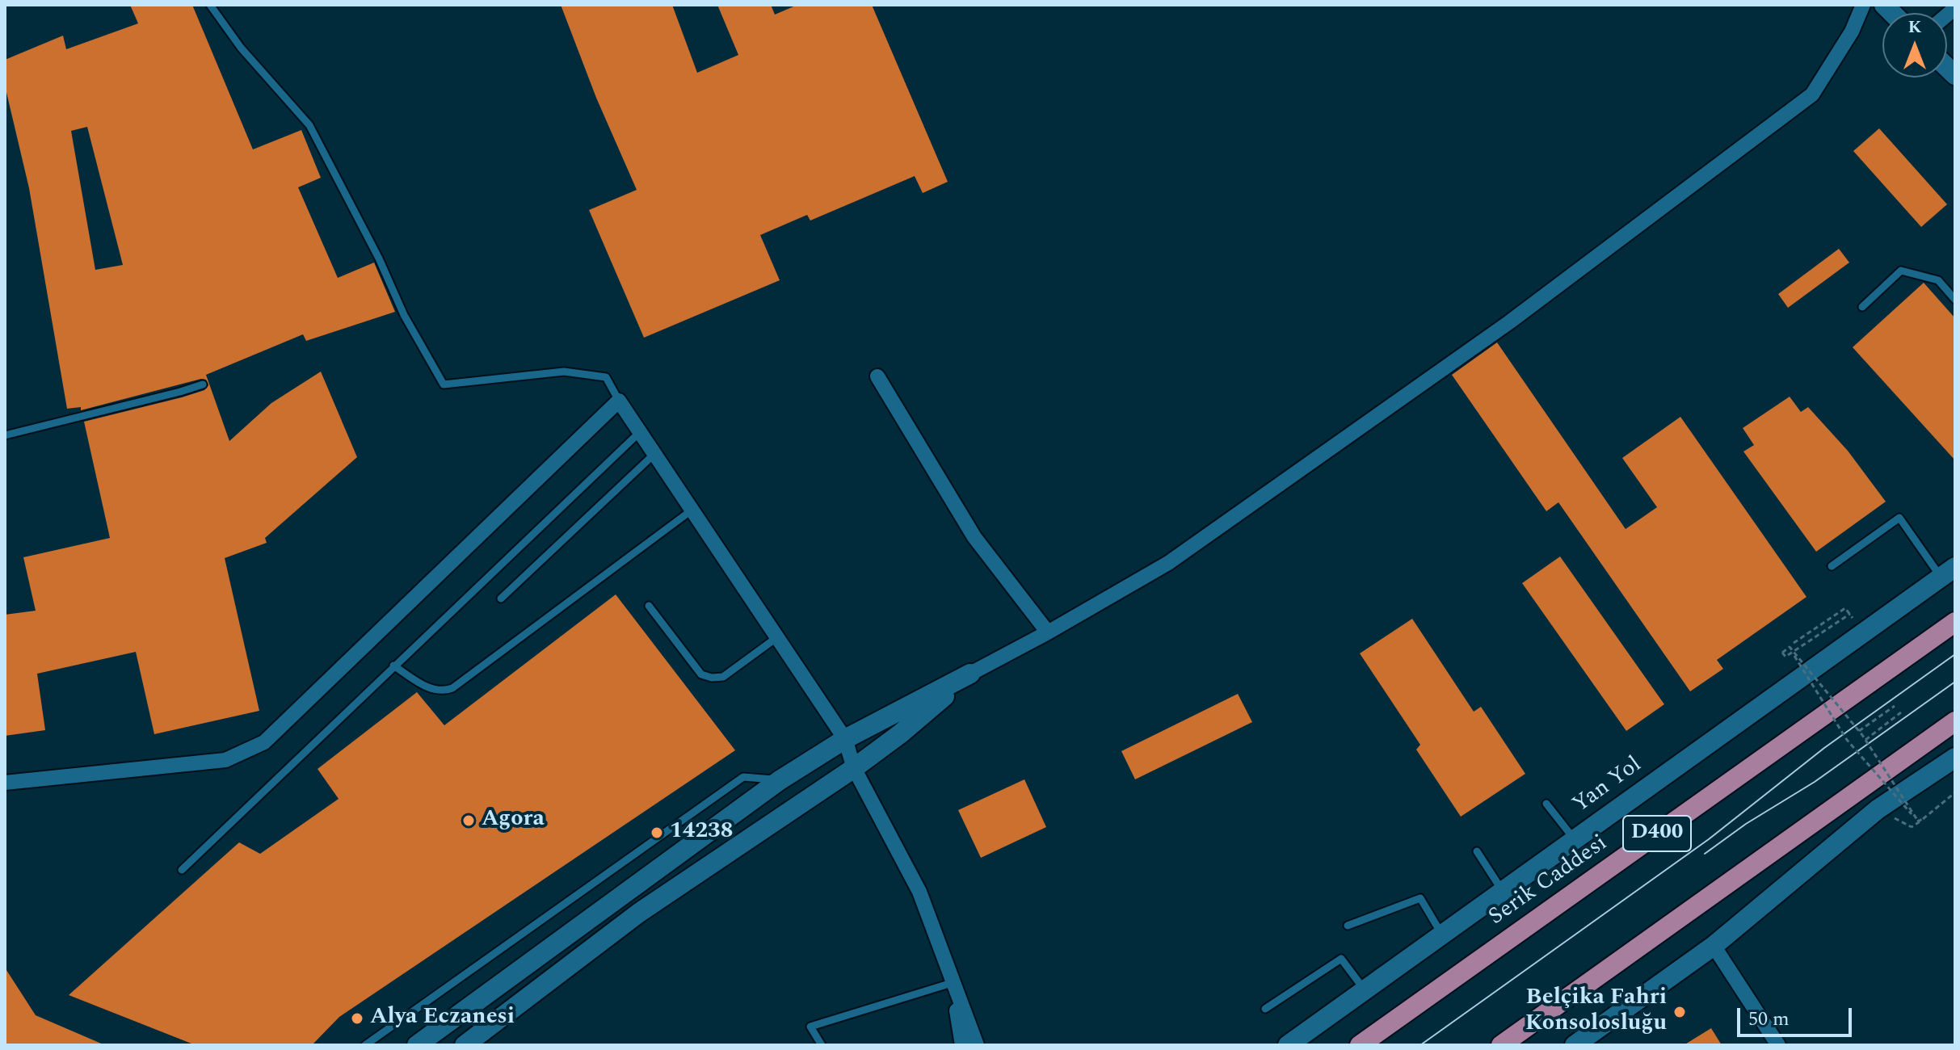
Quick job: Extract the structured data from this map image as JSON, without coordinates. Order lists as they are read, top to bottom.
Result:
{
  "streets": {
    "highway": ["D400", "Serik Caddesi"],
    "street": ["Yan Yol"]
  },
  "places": [
    "Agora",
    "14238",
    "Belçika Fahri Konsolosluğu",
    "Alya Eczanesi"
  ],
  "scale_bar": "50 m",
  "north": "top"
}
